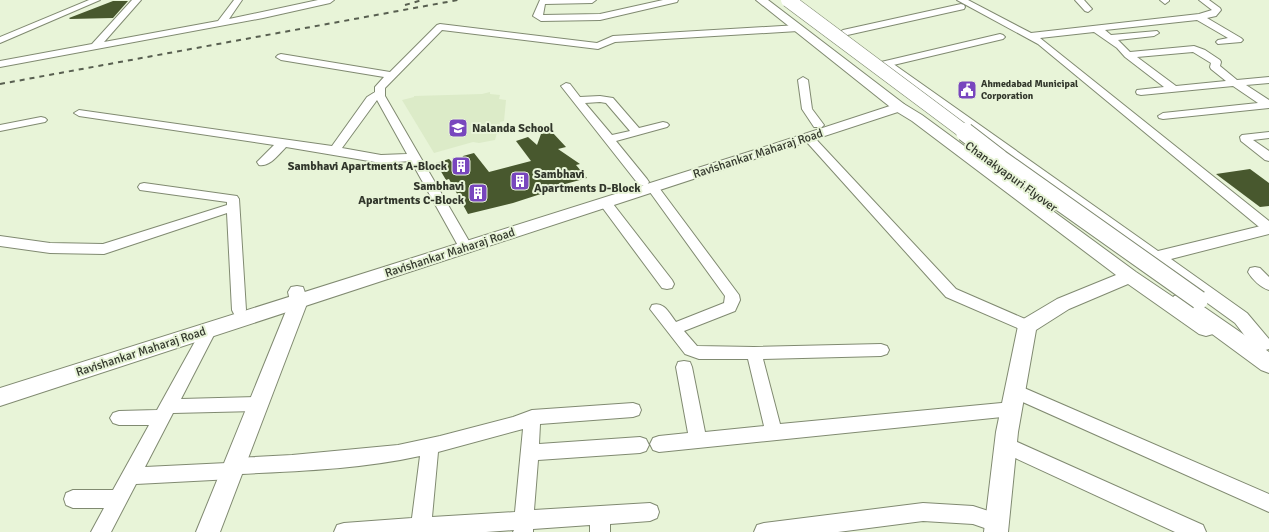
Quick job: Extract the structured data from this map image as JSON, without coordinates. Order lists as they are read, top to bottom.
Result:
{
  "streets": {
    "main road": ["Ravishankar Maharaj Road", "Chanakyapuri Flyover"]
  },
  "places": {
    "public building": ["Ahmedabad Municipal Corporation"],
    "school or university": ["Nalanda School"],
    "building": ["Sambhavi Apartments A-Block", "Sambhavi Apartments D-Block", "Sambhavi Apartments C-Block"]
  }
}
